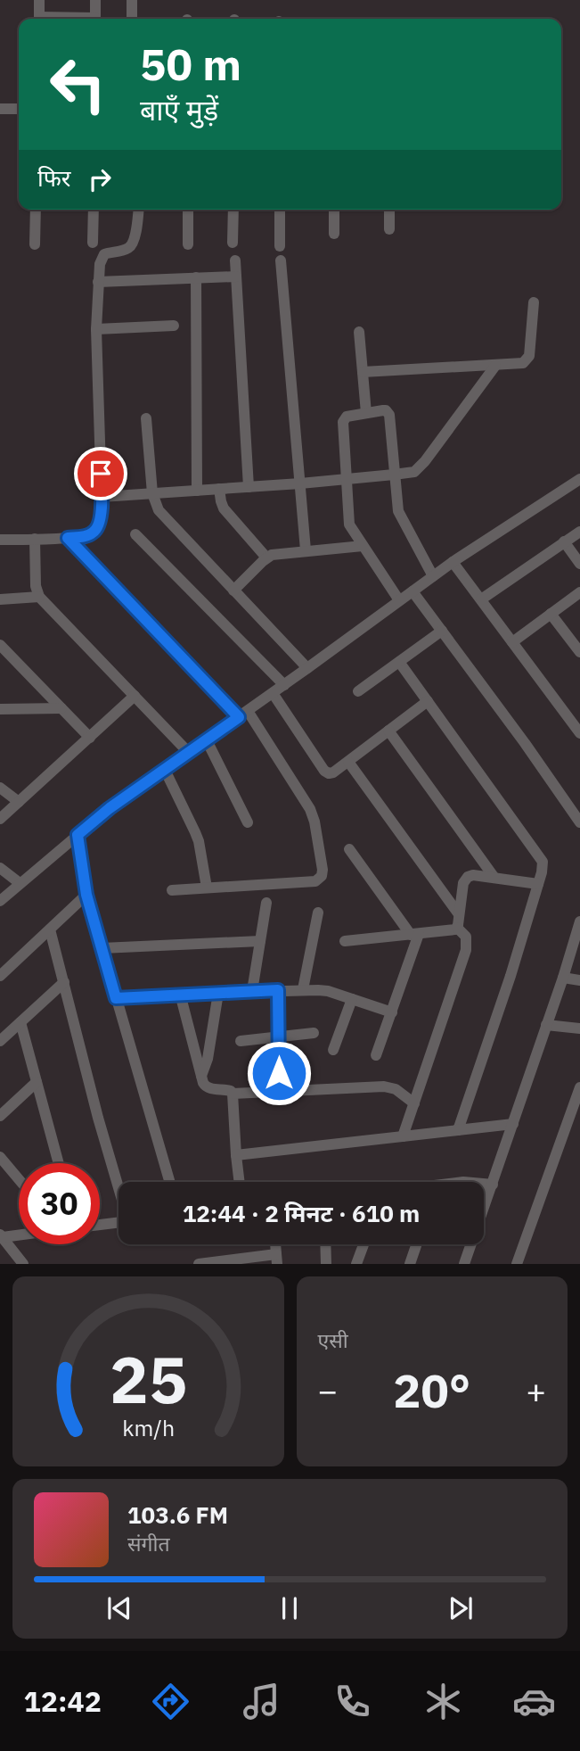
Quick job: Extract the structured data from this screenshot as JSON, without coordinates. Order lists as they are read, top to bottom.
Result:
{
  "page": {
    "turn": ["50 m", "बाएँ मुड़ें"],
    "then": "फिर",
    "limit": "30",
    "trip": "12:44 · 2 मिनट · 610 m",
    "tile": "एसी",
    "heat": ["−", "20°", "+"],
    "song": ["103.6 FM", "संगीत"],
    "tabs": "12:42",
    "gauge": ["25", "km/h"]
  }
}
